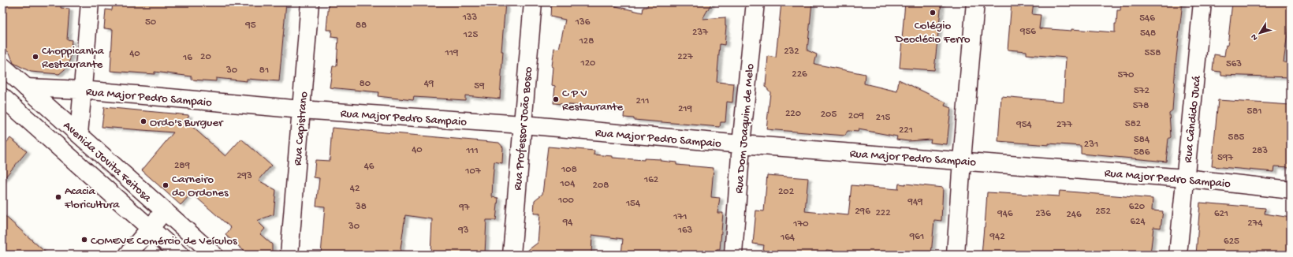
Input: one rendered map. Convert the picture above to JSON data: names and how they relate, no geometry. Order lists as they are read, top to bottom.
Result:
{
  "streets": {
    "street": [
      "Rua Major Pedro Sampaio",
      "Rua Cândido Jucá",
      "Rua Capistrano",
      "Rua Professor João Bosco",
      "Rua Dom Joaquim de Melo",
      "Avenida Jovita Feitosa"
    ]
  },
  "crossings": [
    ["Rua Major Pedro Sampaio", "Rua Cândido Jucá"],
    ["Rua Major Pedro Sampaio", "Rua Capistrano"],
    ["Rua Major Pedro Sampaio", "Rua Professor João Bosco"],
    ["Rua Major Pedro Sampaio", "Rua Dom Joaquim de Melo"],
    ["Rua Major Pedro Sampaio", "Avenida Jovita Feitosa"]
  ],
  "places": [
    "Colégio Deoclécio Ferro",
    "Choppicanha Restaurante",
    "C P V Restaurante",
    "Ordo's Burguer",
    "Carneiro do Ordones",
    "Acacia Floricultura",
    "COMEVE Comércio de Veículos"
  ],
  "house_numbers": [
    "133",
    "546",
    "50",
    "136",
    "95",
    "88",
    "956",
    "237",
    "548",
    "125",
    "128",
    "232",
    "119",
    "558",
    "40",
    "20",
    "227",
    "16",
    "120",
    "563",
    "30",
    "81",
    "226",
    "570",
    "80",
    "49",
    "59",
    "572",
    "211",
    "578",
    "219",
    "581",
    "220",
    "205",
    "209",
    "215",
    "582",
    "954",
    "277",
    "221",
    "585",
    "584",
    "231",
    "40",
    "111",
    "283",
    "586",
    "597",
    "289",
    "46",
    "108",
    "107",
    "293",
    "162",
    "104",
    "208",
    "42",
    "202",
    "100",
    "949",
    "154",
    "38",
    "620",
    "97",
    "296",
    "252",
    "222",
    "946",
    "236",
    "621",
    "246",
    "171",
    "624",
    "94",
    "274",
    "170",
    "30",
    "93",
    "163",
    "961",
    "942",
    "164",
    "625"
  ],
  "north": "bottom left"
}
